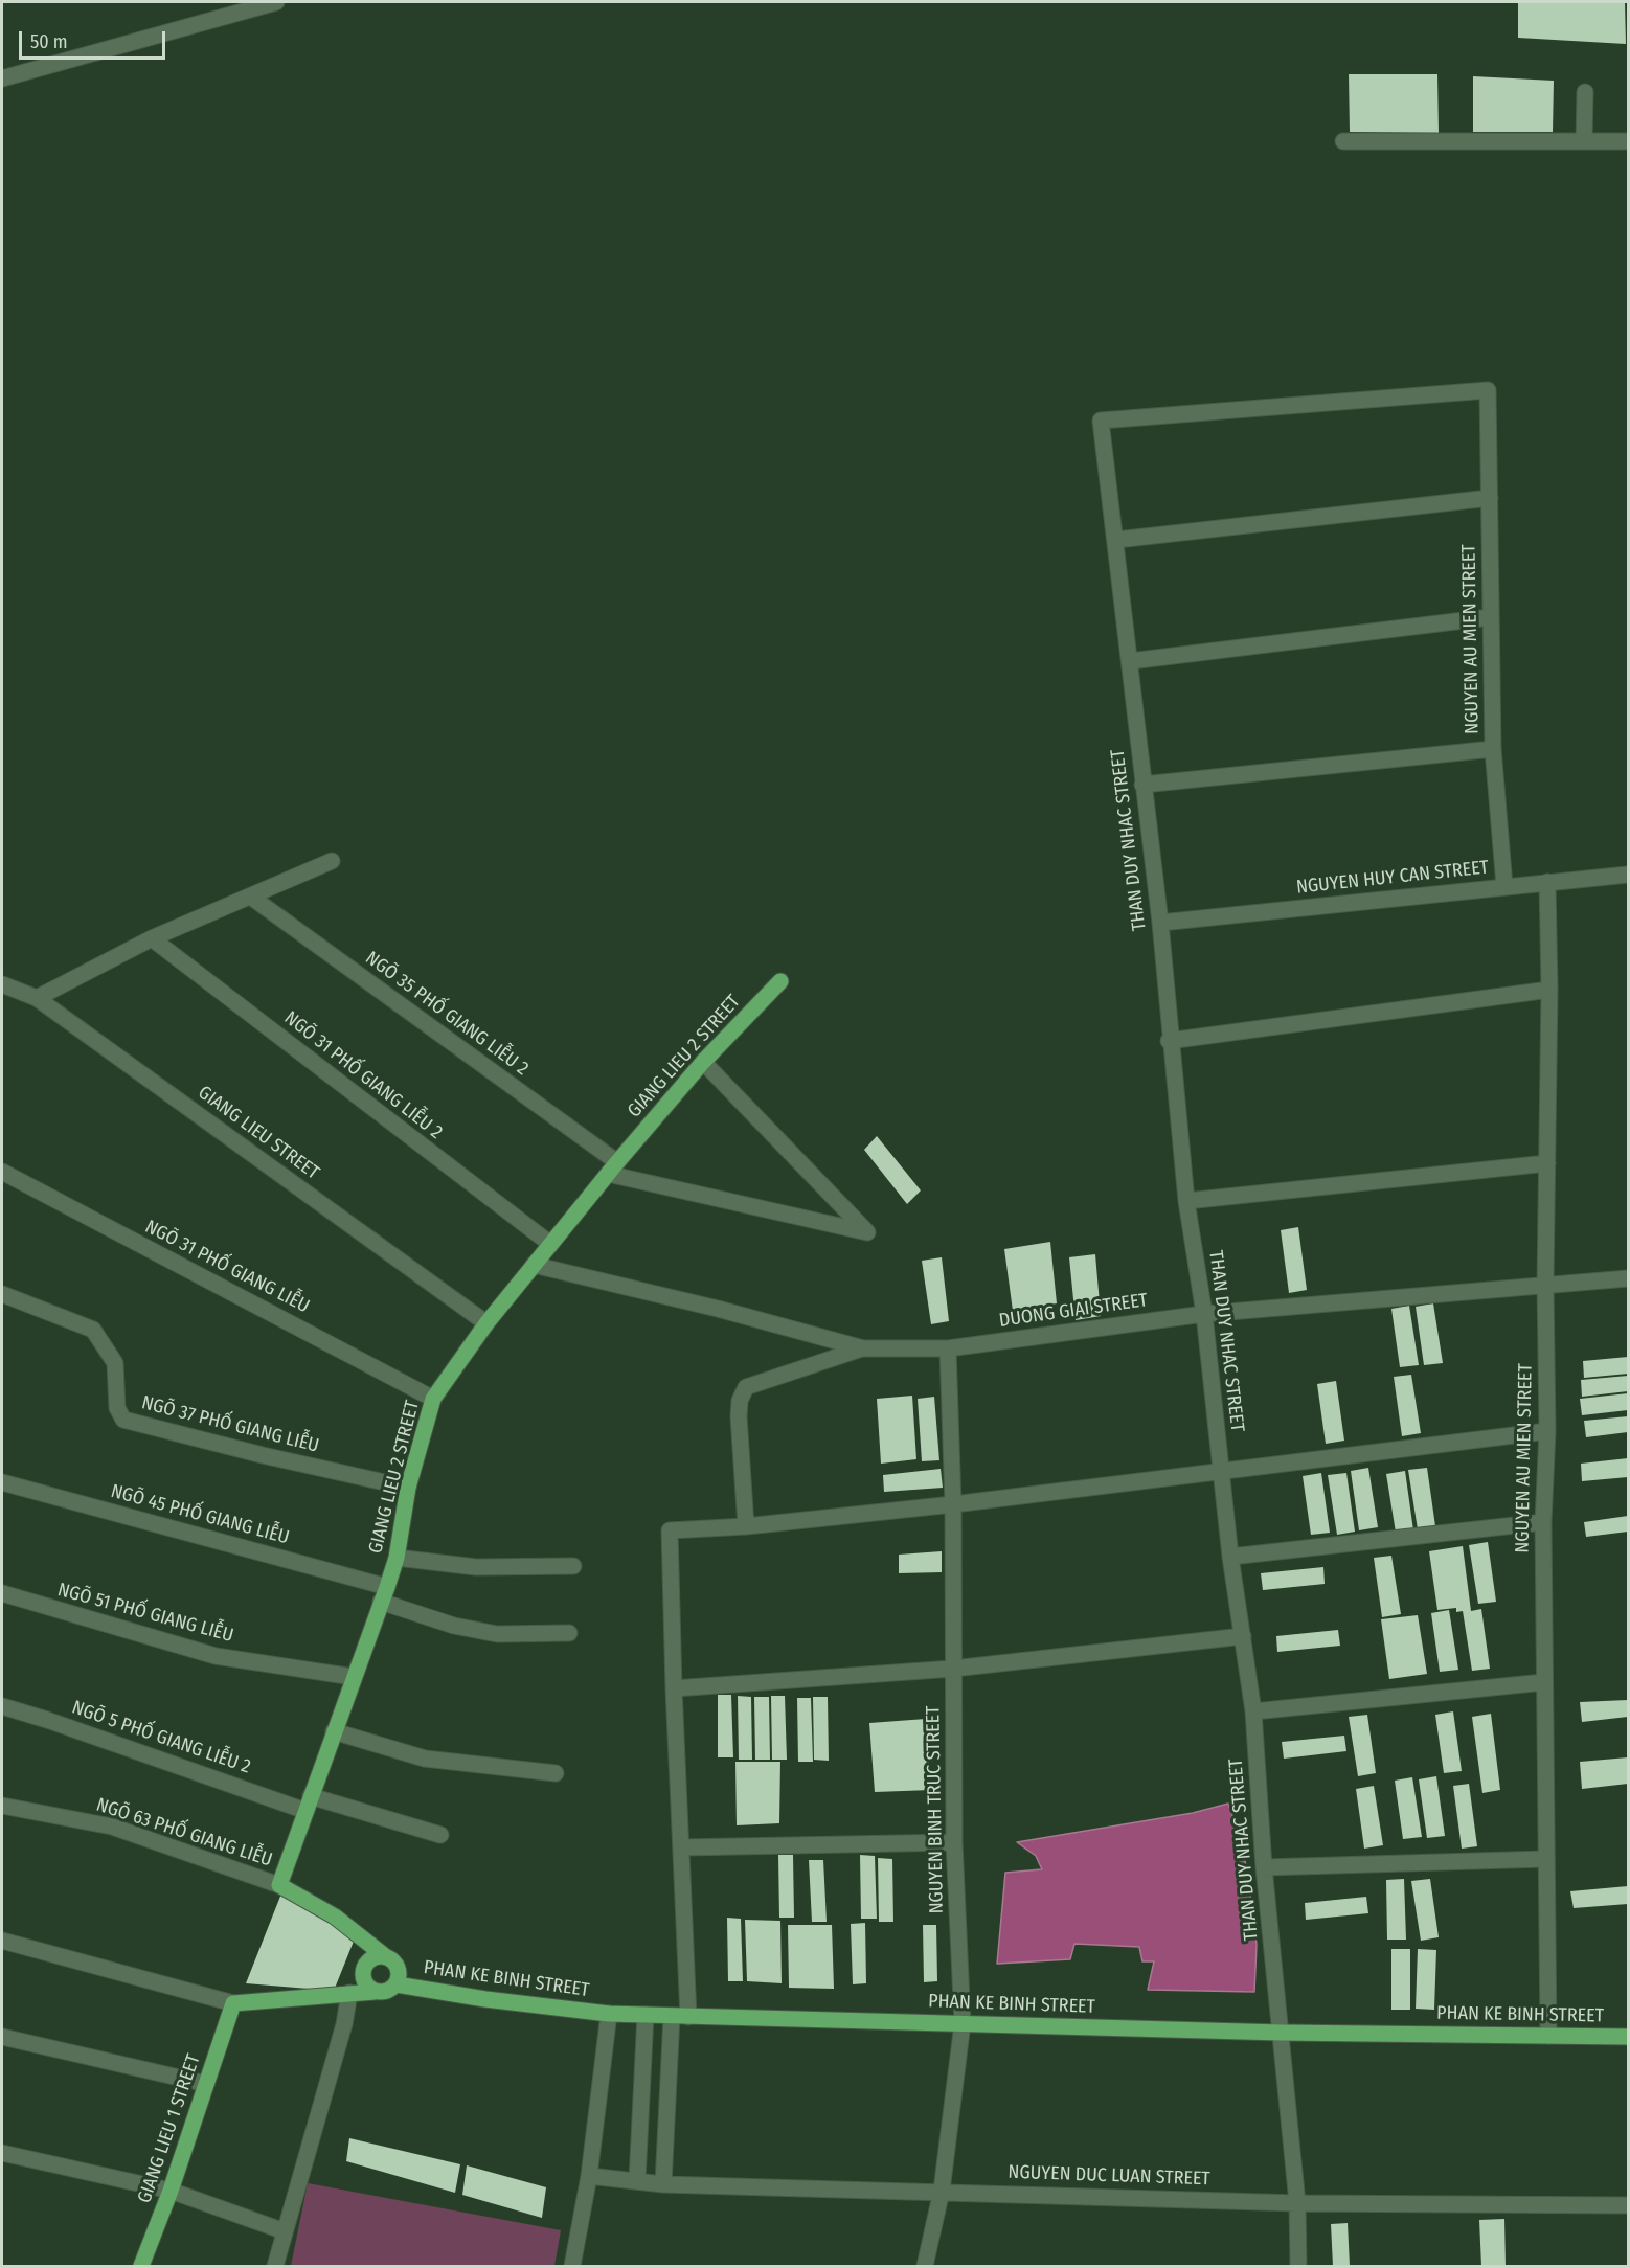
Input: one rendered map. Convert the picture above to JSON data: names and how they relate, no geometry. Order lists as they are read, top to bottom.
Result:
{
  "streets": {
    "main road": ["GIANG LIEU 2 STREET", "PHAN KE BINH STREET", "GIANG LIEU 1 STREET"],
    "street": [
      "NGUYEN AU MIEN STREET",
      "THAN DUY NHAC STREET",
      "NGUYEN HUY CAN STREET",
      "NGÕ 35 PHỐ GIANG LIỄU 2",
      "NGÕ 31 PHỐ GIANG LIỄU 2",
      "GIANG LIEU STREET",
      "NGÕ 31 PHỐ GIANG LIỄU",
      "DUONG GIAI STREET",
      "NGÕ 37 PHỐ GIANG LIỄU",
      "NGÕ 45 PHỐ GIANG LIỄU",
      "NGÕ 51 PHỐ GIANG LIỄU",
      "NGÕ 5 PHỐ GIANG LIỄU 2",
      "NGUYEN BINH TRUC STREET",
      "NGÕ 63 PHỐ GIANG LIỄU",
      "NGUYEN DUC LUAN STREET"
    ]
  },
  "crossings": [
    ["NGUYEN AU MIEN STREET", "THAN DUY NHAC STREET"],
    ["NGUYEN AU MIEN STREET", "NGUYEN HUY CAN STREET"],
    ["NGUYEN AU MIEN STREET", "DUONG GIAI STREET"],
    ["NGUYEN AU MIEN STREET", "PHAN KE BINH STREET"],
    ["THAN DUY NHAC STREET", "NGUYEN HUY CAN STREET"],
    ["THAN DUY NHAC STREET", "DUONG GIAI STREET"],
    ["THAN DUY NHAC STREET", "PHAN KE BINH STREET"],
    ["THAN DUY NHAC STREET", "NGUYEN DUC LUAN STREET"],
    ["NGÕ 35 PHỐ GIANG LIỄU 2", "GIANG LIEU 2 STREET"],
    ["GIANG LIEU 2 STREET", "NGÕ 31 PHỐ GIANG LIỄU 2"],
    ["GIANG LIEU 2 STREET", "GIANG LIEU STREET"],
    ["GIANG LIEU 2 STREET", "NGÕ 31 PHỐ GIANG LIỄU"],
    ["GIANG LIEU 2 STREET", "DUONG GIAI STREET"],
    ["GIANG LIEU 2 STREET", "NGÕ 37 PHỐ GIANG LIỄU"],
    ["GIANG LIEU 2 STREET", "NGÕ 45 PHỐ GIANG LIỄU"],
    ["GIANG LIEU 2 STREET", "NGÕ 51 PHỐ GIANG LIỄU"],
    ["GIANG LIEU 2 STREET", "NGÕ 5 PHỐ GIANG LIỄU 2"],
    ["GIANG LIEU 2 STREET", "NGÕ 63 PHỐ GIANG LIỄU"],
    ["DUONG GIAI STREET", "NGUYEN BINH TRUC STREET"],
    ["NGUYEN BINH TRUC STREET", "PHAN KE BINH STREET"],
    ["NGUYEN BINH TRUC STREET", "NGUYEN DUC LUAN STREET"]
  ],
  "scale_bar": "50 m"
}
